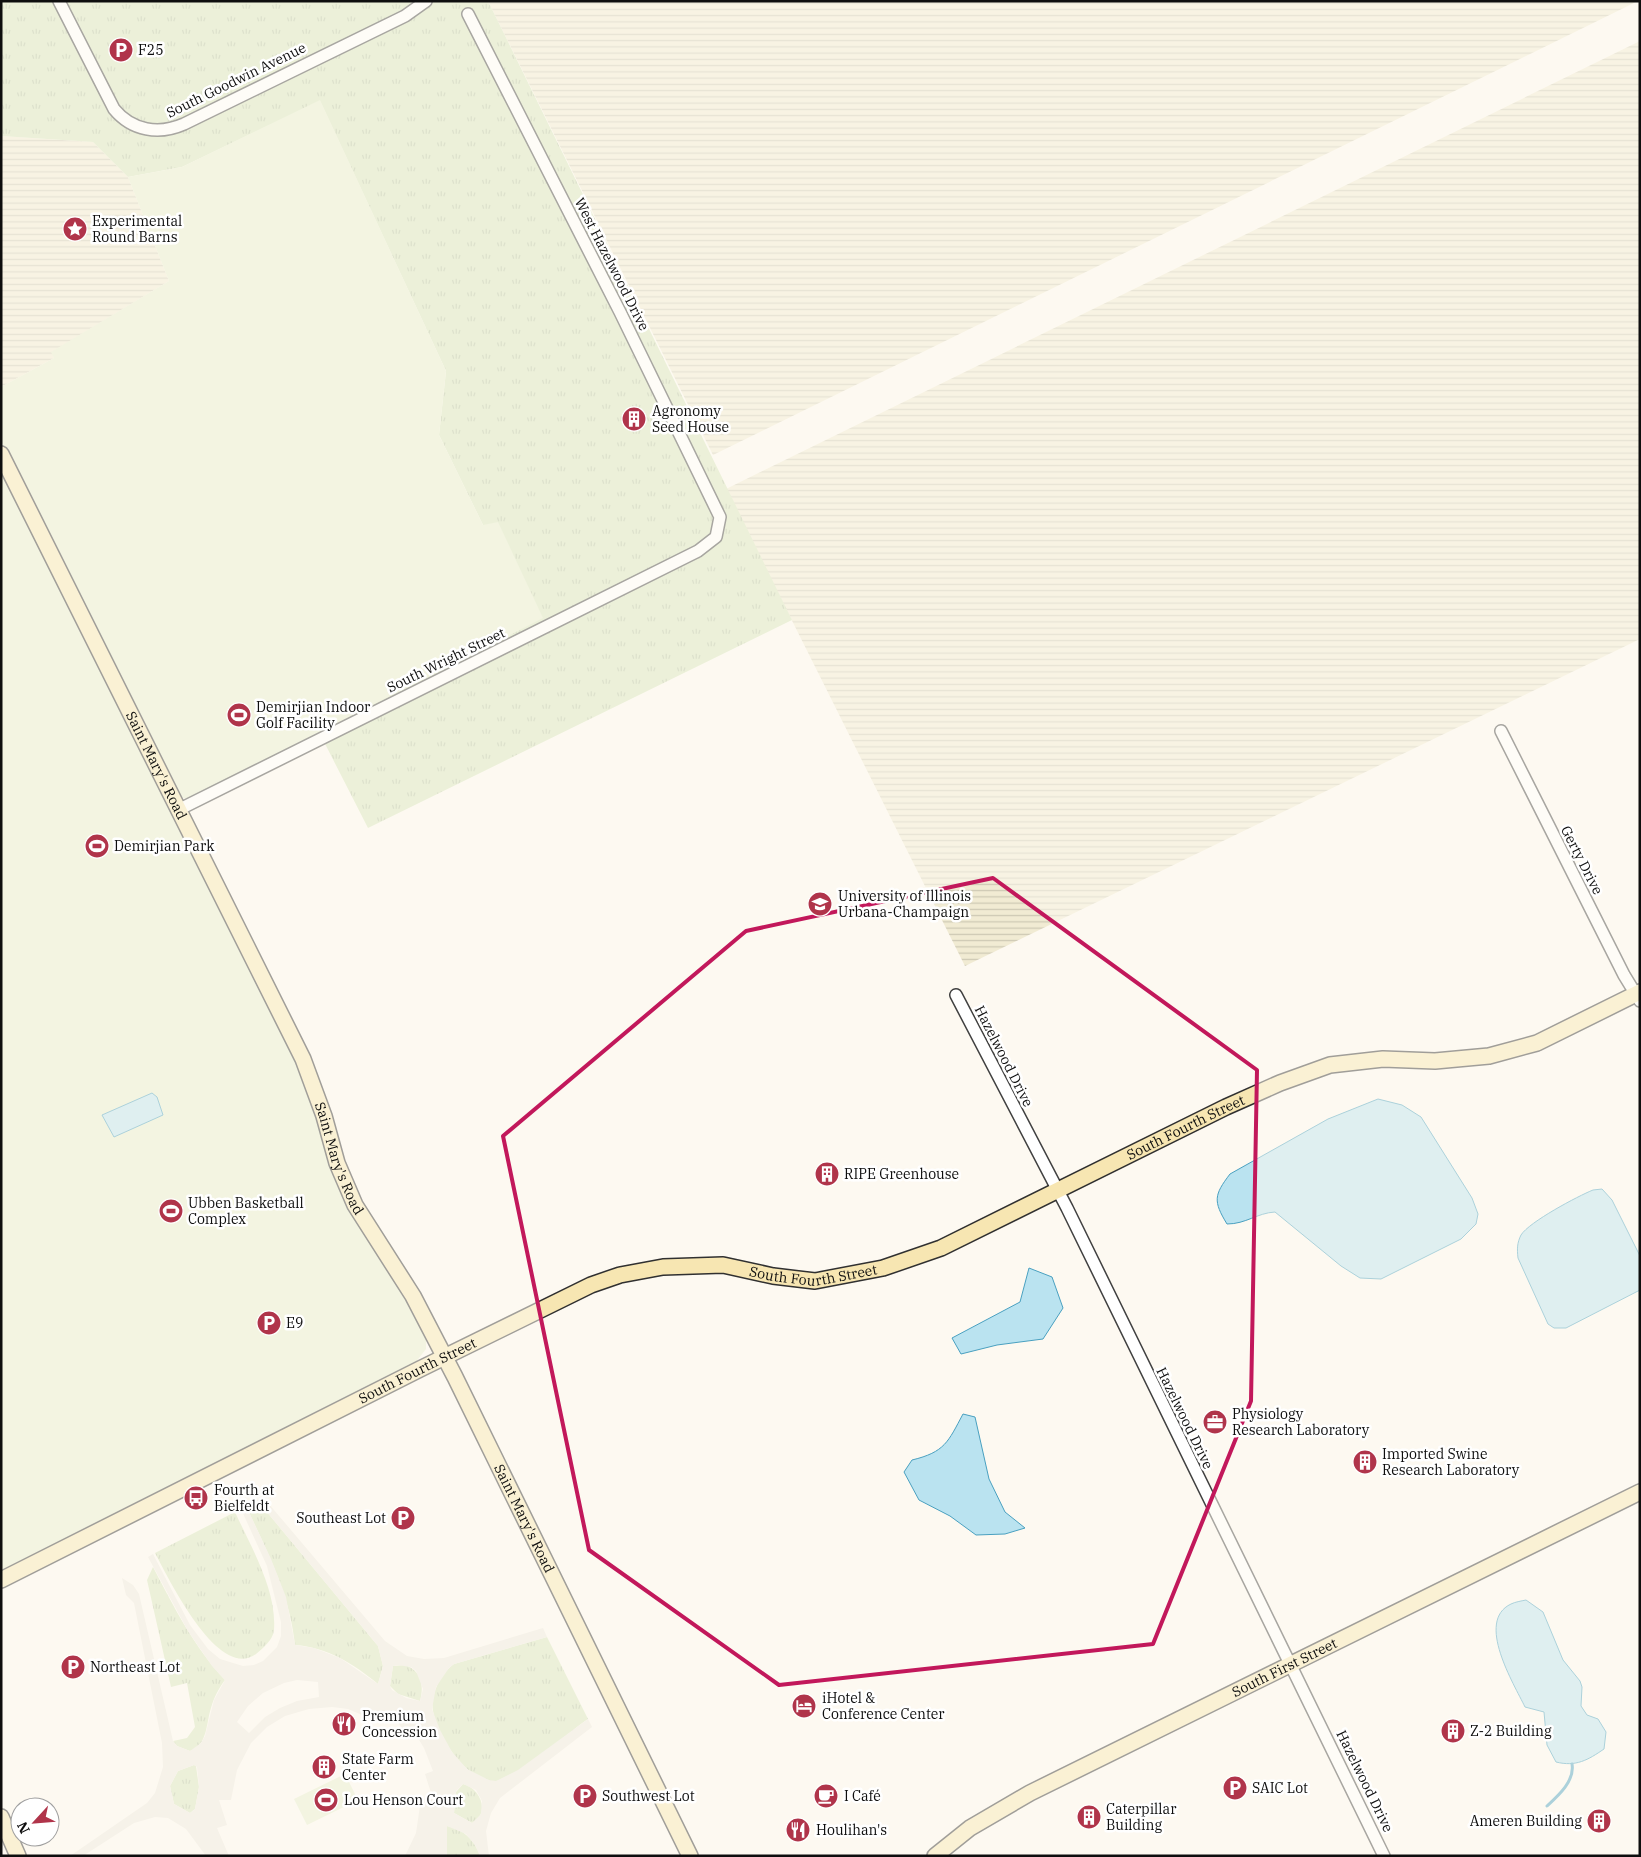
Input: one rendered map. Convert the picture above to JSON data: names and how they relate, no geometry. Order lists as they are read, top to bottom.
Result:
{
  "streets": {
    "street": [
      "South Goodwin Avenue",
      "West Hazelwood Drive",
      "South Wright Street",
      "Saint Mary's Road",
      "Gerty Drive",
      "Hazelwood Drive",
      "South Fourth Street",
      "South First Street"
    ]
  },
  "crossings": [
    ["West Hazelwood Drive", "South Wright Street"],
    ["South Wright Street", "Saint Mary's Road"],
    ["Saint Mary's Road", "South Fourth Street"],
    ["Gerty Drive", "South Fourth Street"],
    ["Hazelwood Drive", "South Fourth Street"],
    ["Hazelwood Drive", "South First Street"]
  ],
  "places": {
    "parking": [
      "F25",
      "E9",
      "Southeast Lot",
      "Northeast Lot",
      "SAIC Lot",
      "Southwest Lot"
    ],
    "place": ["Experimental Round Barns"],
    "building": [
      "Agronomy Seed House",
      "RIPE Greenhouse",
      "Imported Swine Research Laboratory",
      "Z-2 Building",
      "State Farm Center",
      "Caterpillar Building",
      "Ameren Building"
    ],
    "sports": [
      "Demirjian Indoor Golf Facility",
      "Demirjian Park",
      "Ubben Basketball Complex",
      "Lou Henson Court"
    ],
    "school or university": ["University of Illinois Urbana-Champaign"],
    "office": ["Physiology Research Laboratory"],
    "bus stop": ["Fourth at Bielfeldt"],
    "hotel": ["iHotel & Conference Center"],
    "restaurant": ["Premium Concession", "Houlihan's"],
    "cafe": ["I Café"]
  },
  "north": "bottom left"
}
